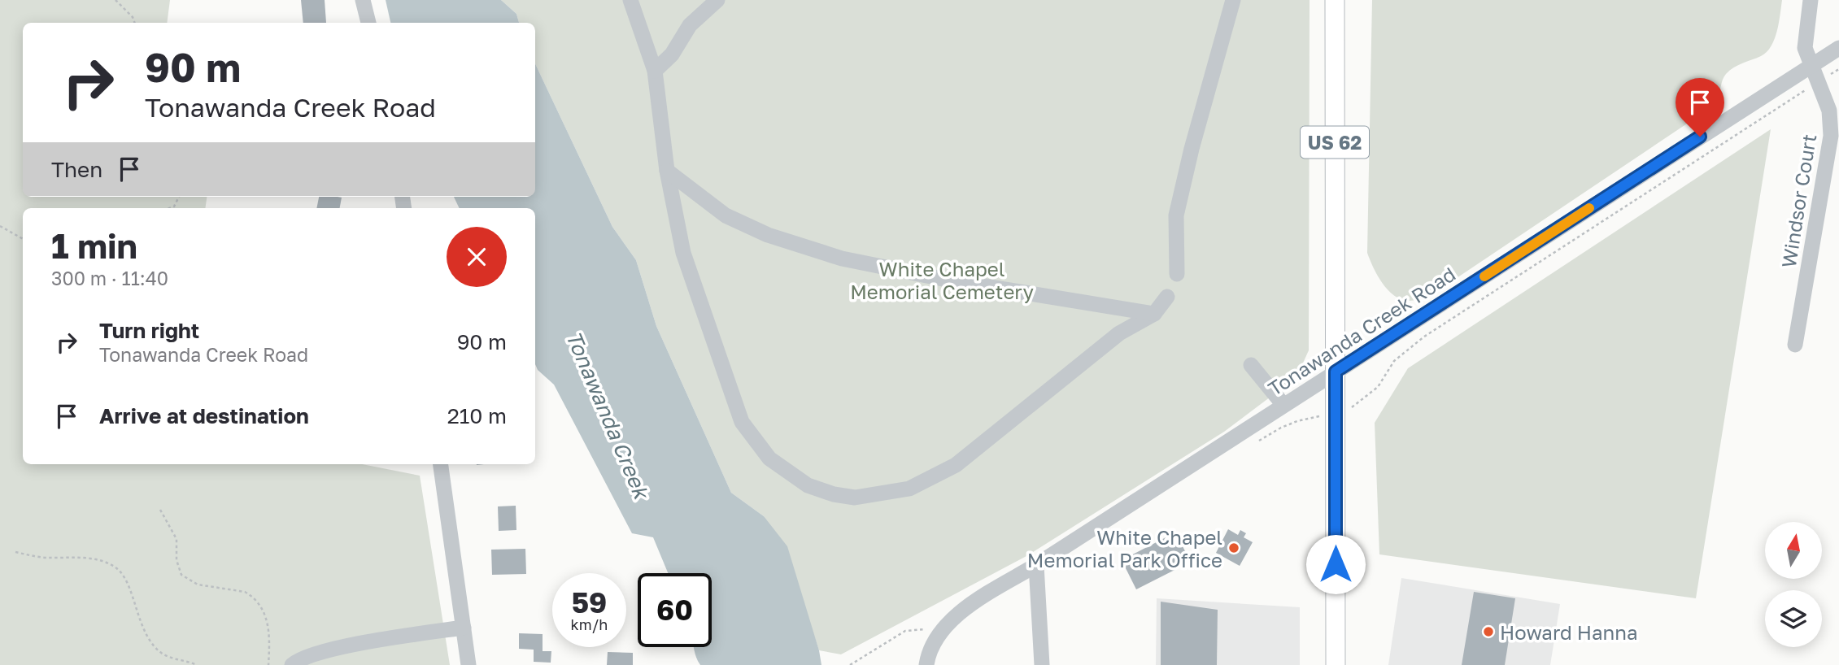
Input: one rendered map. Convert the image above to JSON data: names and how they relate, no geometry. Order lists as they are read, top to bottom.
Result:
{
  "streets": {
    "main road": ["US 62"],
    "street": ["Windsor Court", "Tonawanda Creek Road"]
  },
  "crossings": [
    ["US 62", "Tonawanda Creek Road"],
    ["Windsor Court", "Tonawanda Creek Road"]
  ],
  "water": ["Tonawanda Creek"],
  "parks": ["White Chapel Memorial Cemetery"],
  "places": ["White Chapel Memorial Park Office", "Howard Hanna"],
  "north": "top",
  "page": {
    "turn": ["90 m", "Tonawanda Creek Road"],
    "then": "Then",
    "heading": ["1 min", "300 m · 11:40"],
    "list": [
      {
        "name": "Turn right",
        "note": "Tonawanda Creek Road",
        "value": "90 m"
      },
      {
        "name": "Arrive at destination",
        "value": "210 m"
      }
    ],
    "speed": "59 km/h",
    "limit": "60"
  }
}
